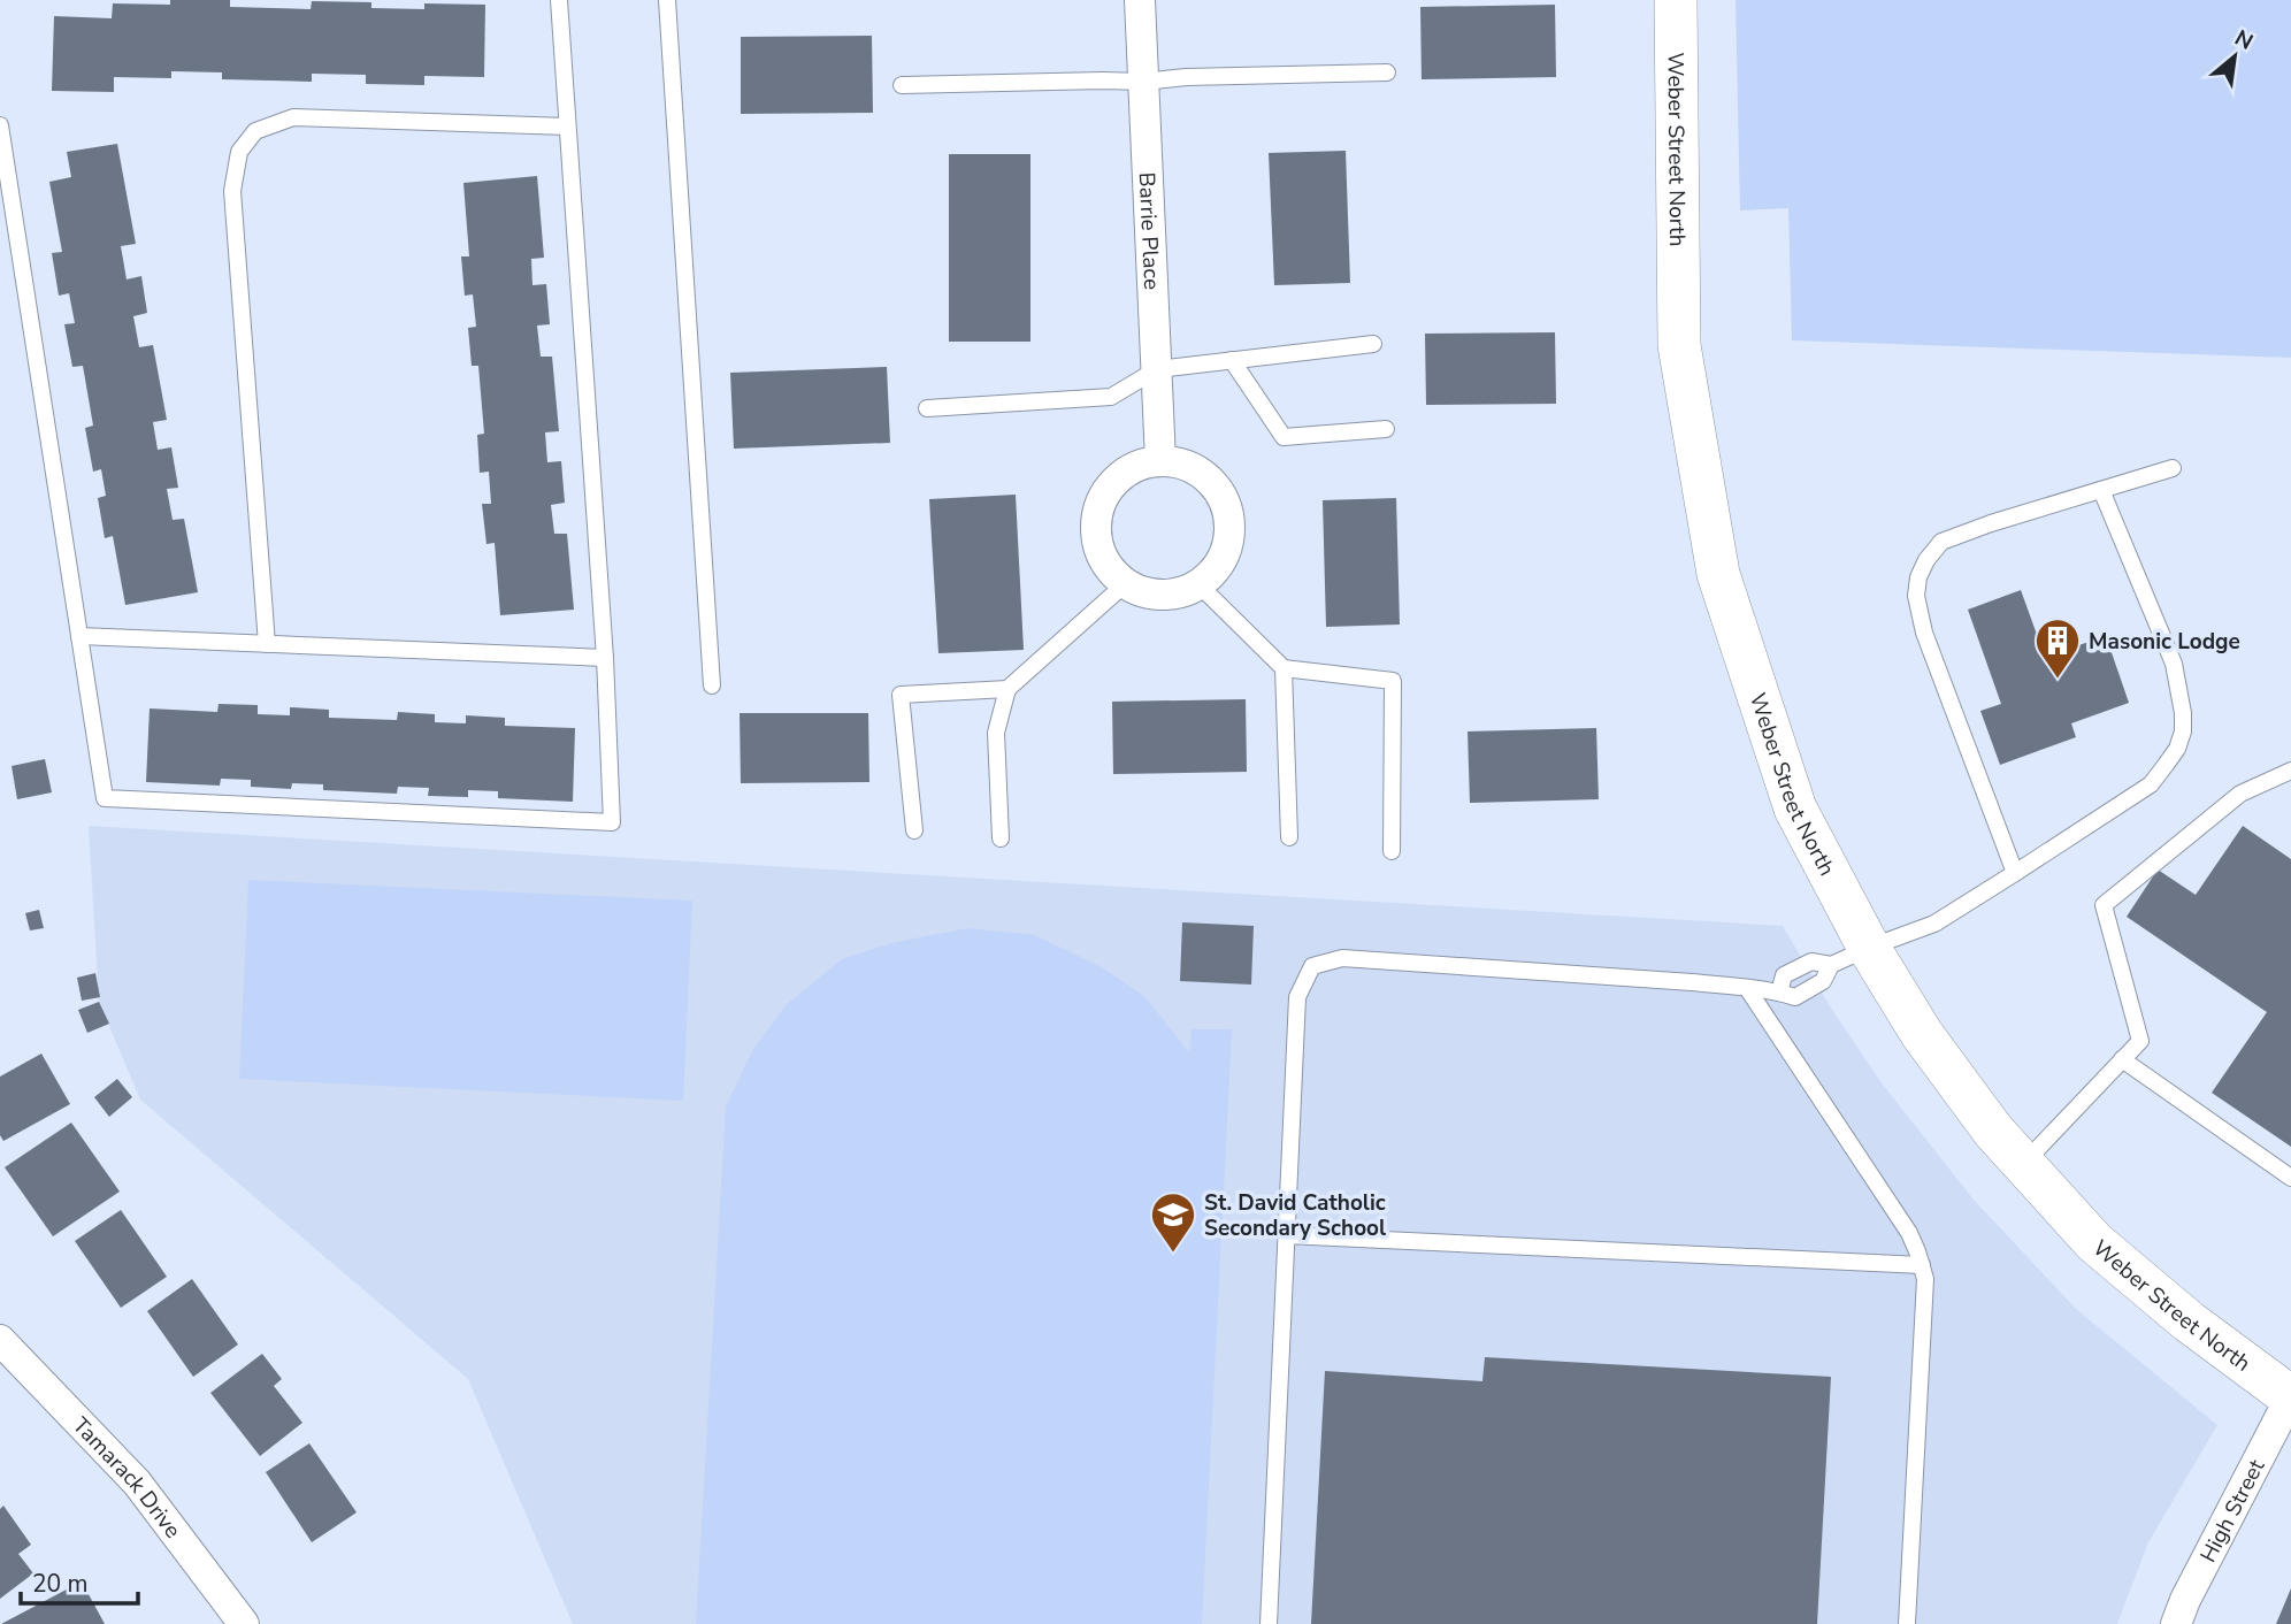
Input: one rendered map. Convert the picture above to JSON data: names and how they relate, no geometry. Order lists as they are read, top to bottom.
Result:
{
  "streets": {
    "main road": ["Weber Street North"],
    "street": ["Barrie Place", "Tamarack Drive", "High Street"]
  },
  "crossings": [
    ["Weber Street North", "High Street"]
  ],
  "places": {
    "building": ["Masonic Lodge"],
    "school or university": ["St. David Catholic Secondary School"]
  },
  "scale_bar": "20 m",
  "north": "top right"
}
